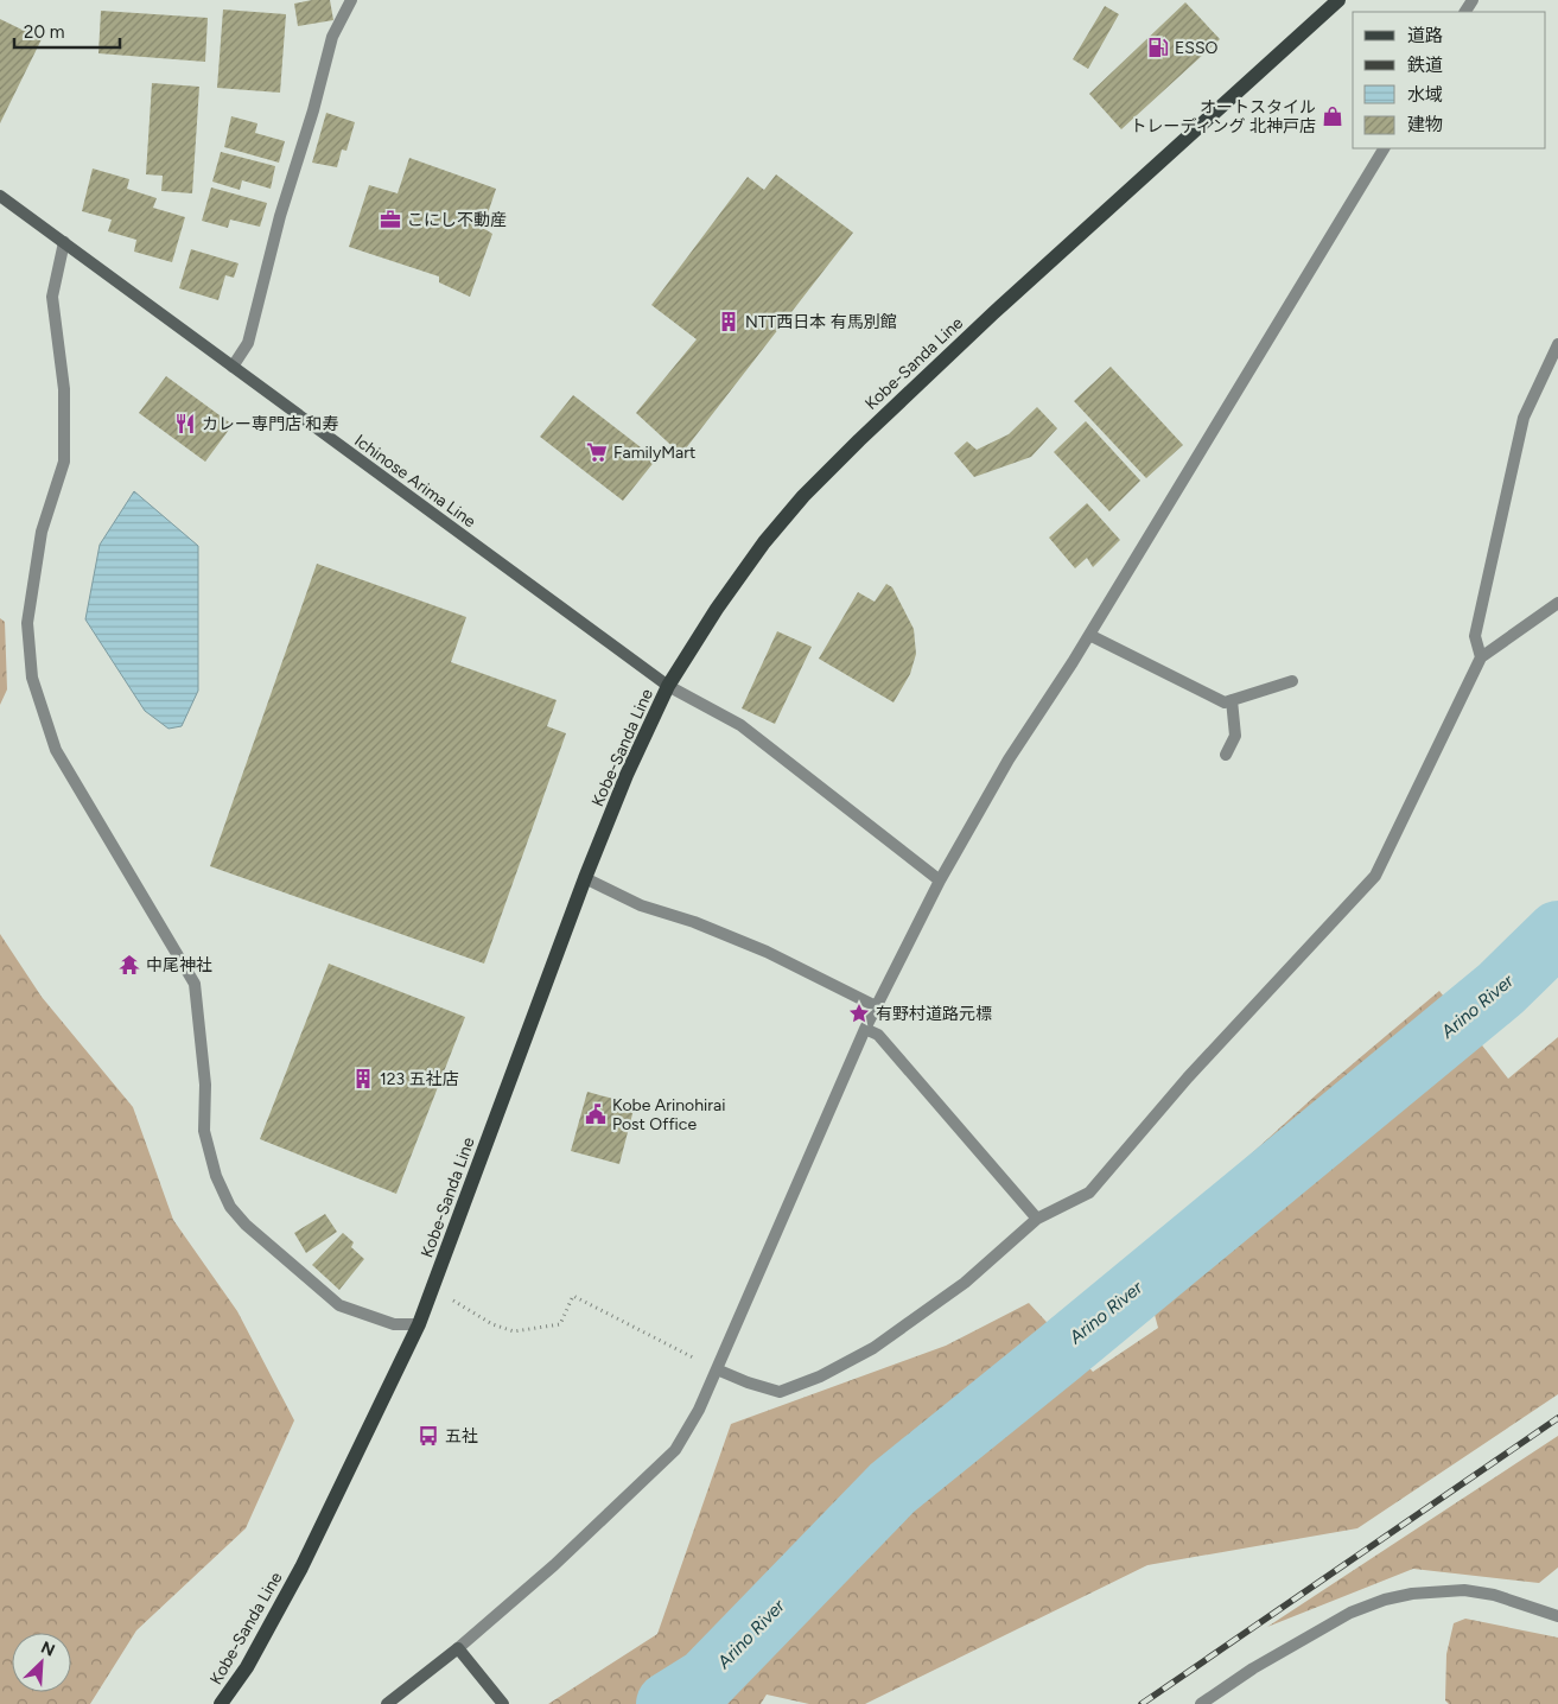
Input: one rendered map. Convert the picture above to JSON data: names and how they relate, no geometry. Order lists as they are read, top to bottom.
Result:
{
  "streets": {
    "main road": ["Kobe-Sanda Line", "Ichinose Arima Line"]
  },
  "crossings": [
    ["Kobe-Sanda Line", "Ichinose Arima Line"]
  ],
  "water": ["Arino River"],
  "places": {
    "fuel station": ["ESSO"],
    "shop": ["オートスタイル トレーディング 北神戸店"],
    "office": ["こにし不動産"],
    "building": ["NTT西日本 有馬別館", "123 五社店"],
    "restaurant": ["カレー専門店 和寿"],
    "supermarket": ["FamilyMart"],
    "temple": ["中尾神社"],
    "place": ["有野村道路元標"],
    "public building": ["Kobe Arinohirai Post Office"],
    "bus stop": ["五社"]
  },
  "legend": [
    "道路",
    "鉄道",
    "水域",
    "建物"
  ],
  "scale_bar": "20 m",
  "north": "top right"
}
